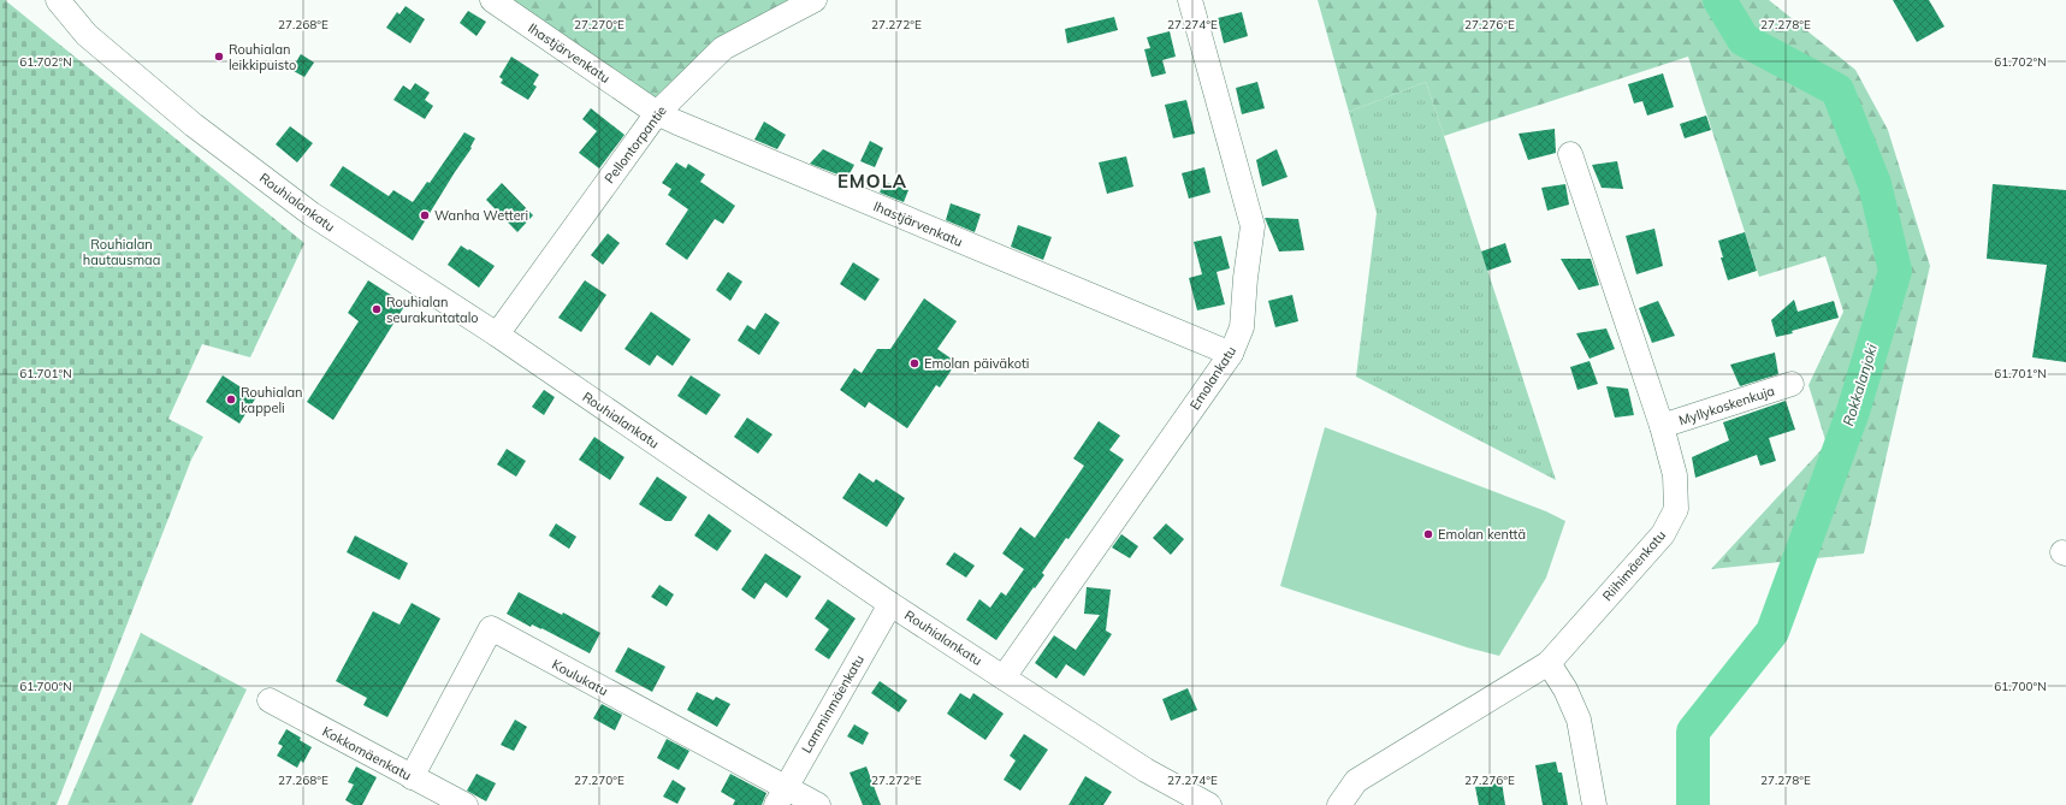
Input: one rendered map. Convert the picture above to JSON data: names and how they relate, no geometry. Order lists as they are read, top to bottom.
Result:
{
  "streets": {
    "street": [
      "Ihastjärvenkatu",
      "Pellontorpantie",
      "Rouhialankatu",
      "Emolankatu",
      "Myllykoskenkuja",
      "Riihimäenkatu",
      "Koulukatu",
      "Lamminmäenkatu",
      "Kokkomäenkatu"
    ]
  },
  "crossings": [
    ["Ihastjärvenkatu", "Pellontorpantie"],
    ["Ihastjärvenkatu", "Emolankatu"],
    ["Pellontorpantie", "Rouhialankatu"],
    ["Rouhialankatu", "Emolankatu"],
    ["Rouhialankatu", "Lamminmäenkatu"],
    ["Myllykoskenkuja", "Riihimäenkatu"],
    ["Koulukatu", "Lamminmäenkatu"],
    ["Koulukatu", "Kokkomäenkatu"]
  ],
  "districts": ["EMOLA"],
  "water": ["Rokkalanjoki"],
  "parks": ["Rouhialan hautausmaa"],
  "places": [
    "Rouhialan leikkipuisto",
    "Wanha Wetteri",
    "Rouhialan seurakuntatalo",
    "Emolan päiväkoti",
    "Rouhialan kappeli",
    "Emolan kenttä"
  ],
  "coordinates": [
    "27.268°E",
    "27.270°E",
    "27.272°E",
    "27.274°E",
    "27.276°E",
    "27.278°E",
    "61.702°N",
    "61.701°N",
    "61.700°N"
  ]
}
